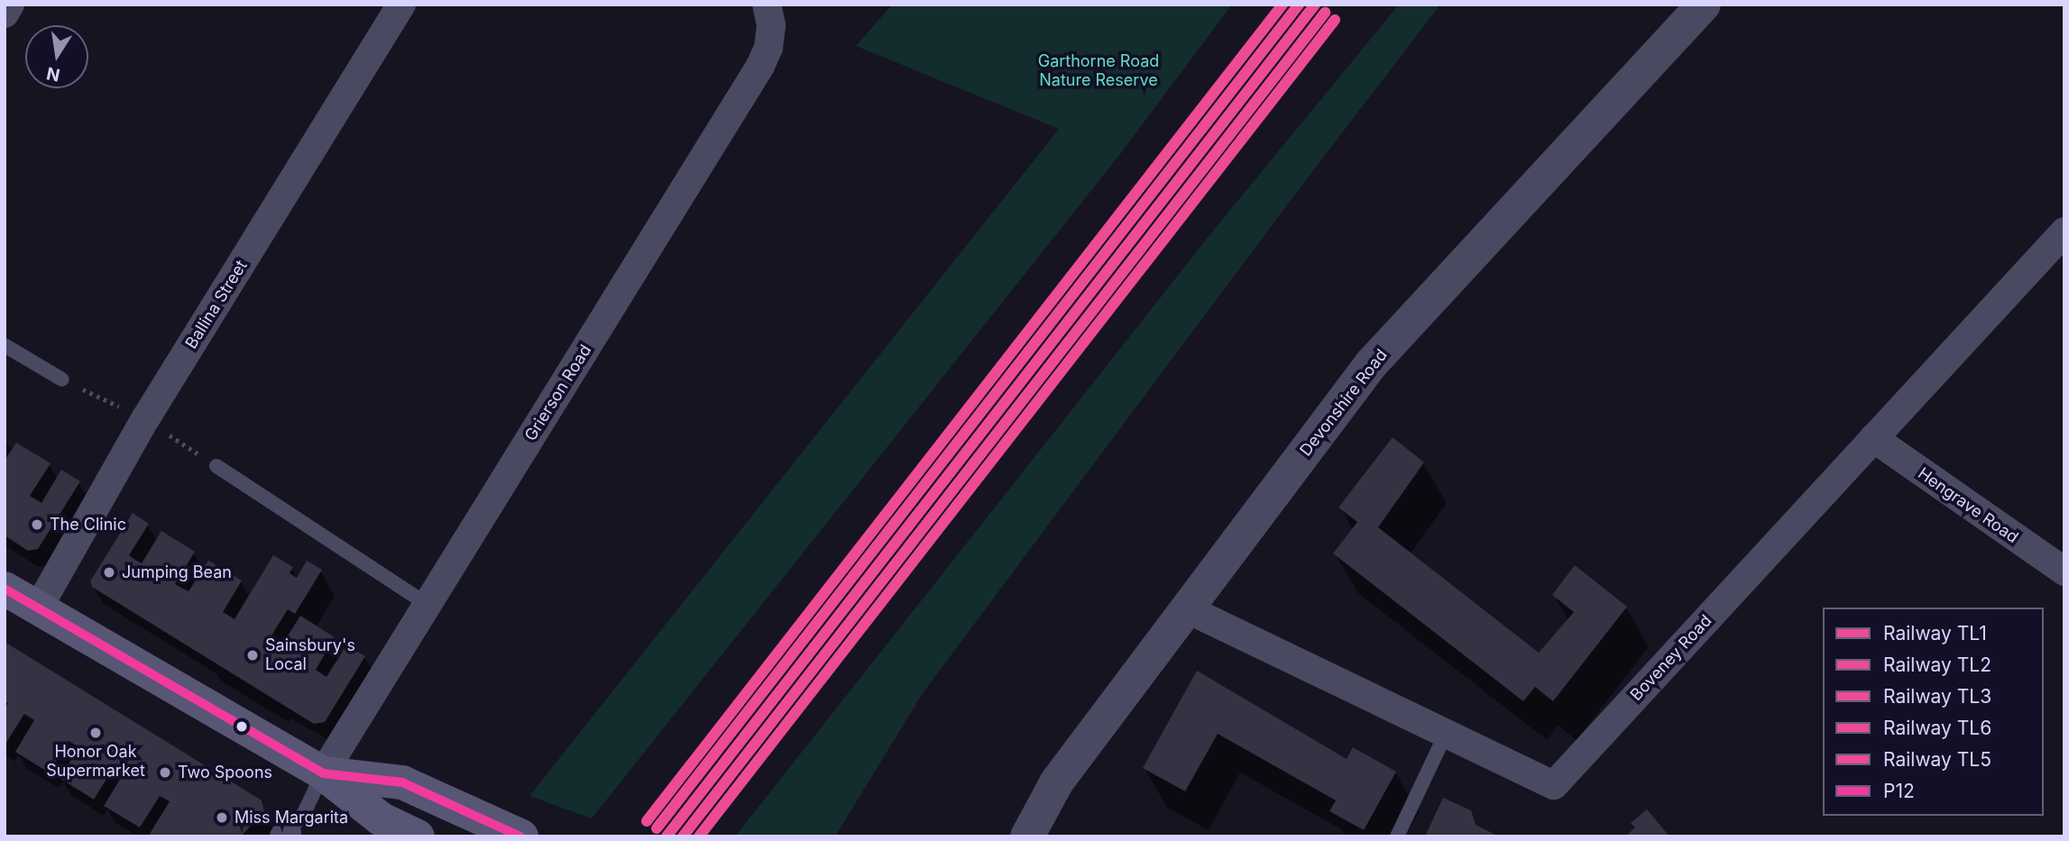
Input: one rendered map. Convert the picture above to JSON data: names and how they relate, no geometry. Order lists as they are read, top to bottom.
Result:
{
  "streets": {
    "street": [
      "Ballina Street",
      "Grierson Road",
      "Devonshire Road",
      "Hengrave Road",
      "Boveney Road"
    ]
  },
  "crossings": [
    ["Devonshire Road", "Boveney Road"],
    ["Hengrave Road", "Boveney Road"]
  ],
  "parks": ["Garthorne Road Nature Reserve"],
  "places": [
    "The Clinic",
    "Jumping Bean",
    "Sainsbury's Local",
    "Honor Oak Supermarket",
    "Two Spoons",
    "Miss Margarita"
  ],
  "lines": [
    "rail line TL1",
    "rail line TL3",
    "rail line TL5",
    "rail line TL2",
    "rail line TL6",
    "transit line P12"
  ],
  "legend": [
    "Railway TL1",
    "Railway TL2",
    "Railway TL3",
    "Railway TL6",
    "Railway TL5",
    "P12"
  ],
  "north": "bottom"
}
